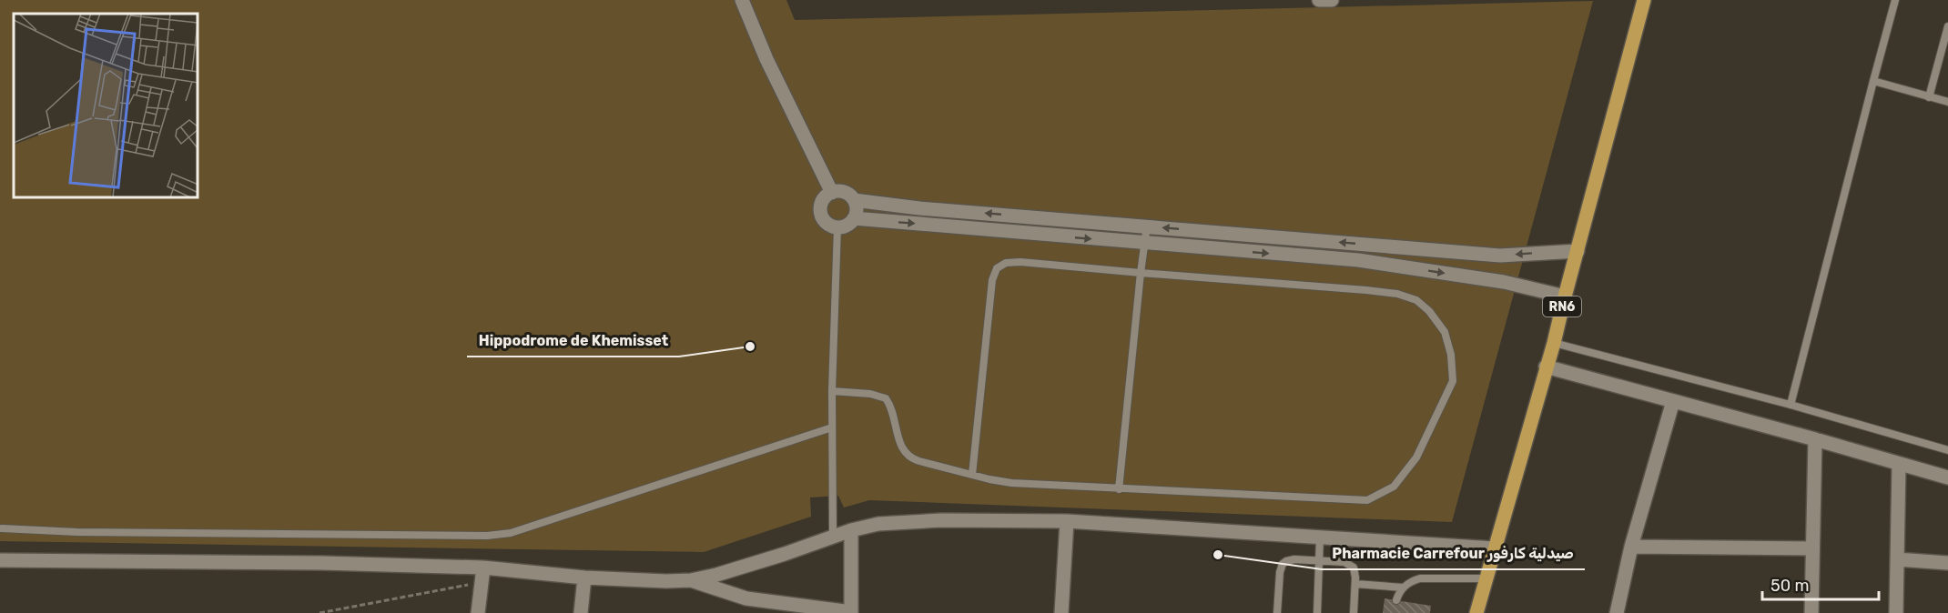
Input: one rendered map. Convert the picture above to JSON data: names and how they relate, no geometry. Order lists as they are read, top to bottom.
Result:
{
  "streets": {
    "main road": ["RN6"]
  },
  "places": ["Hippodrome de Khemisset", "Pharmacie Carrefour صيدلية كارفور"],
  "scale_bar": "50 m"
}
